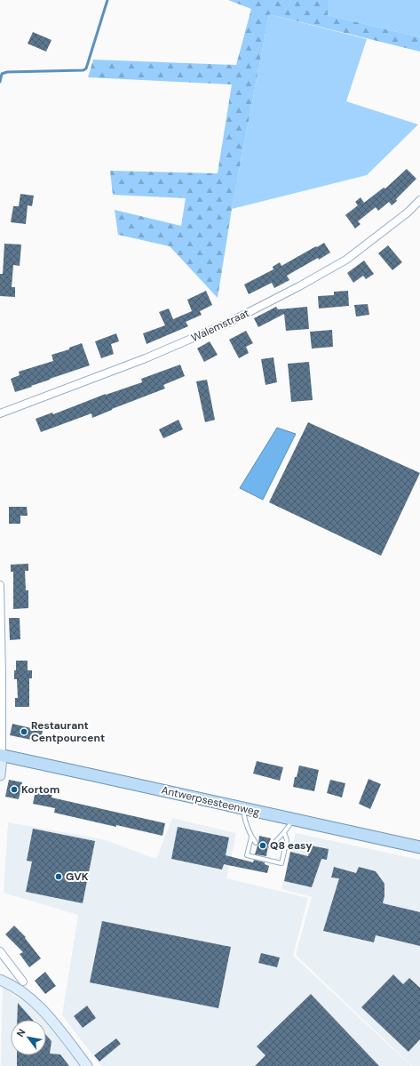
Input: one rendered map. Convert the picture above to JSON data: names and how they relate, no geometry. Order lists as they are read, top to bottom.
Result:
{
  "streets": {
    "main road": ["Antwerpsesteenweg"],
    "street": ["Walemstraat"]
  },
  "places": [
    "Restaurant Centpourcent",
    "Kortom",
    "Q8 easy",
    "GVK"
  ],
  "north": "top left"
}
